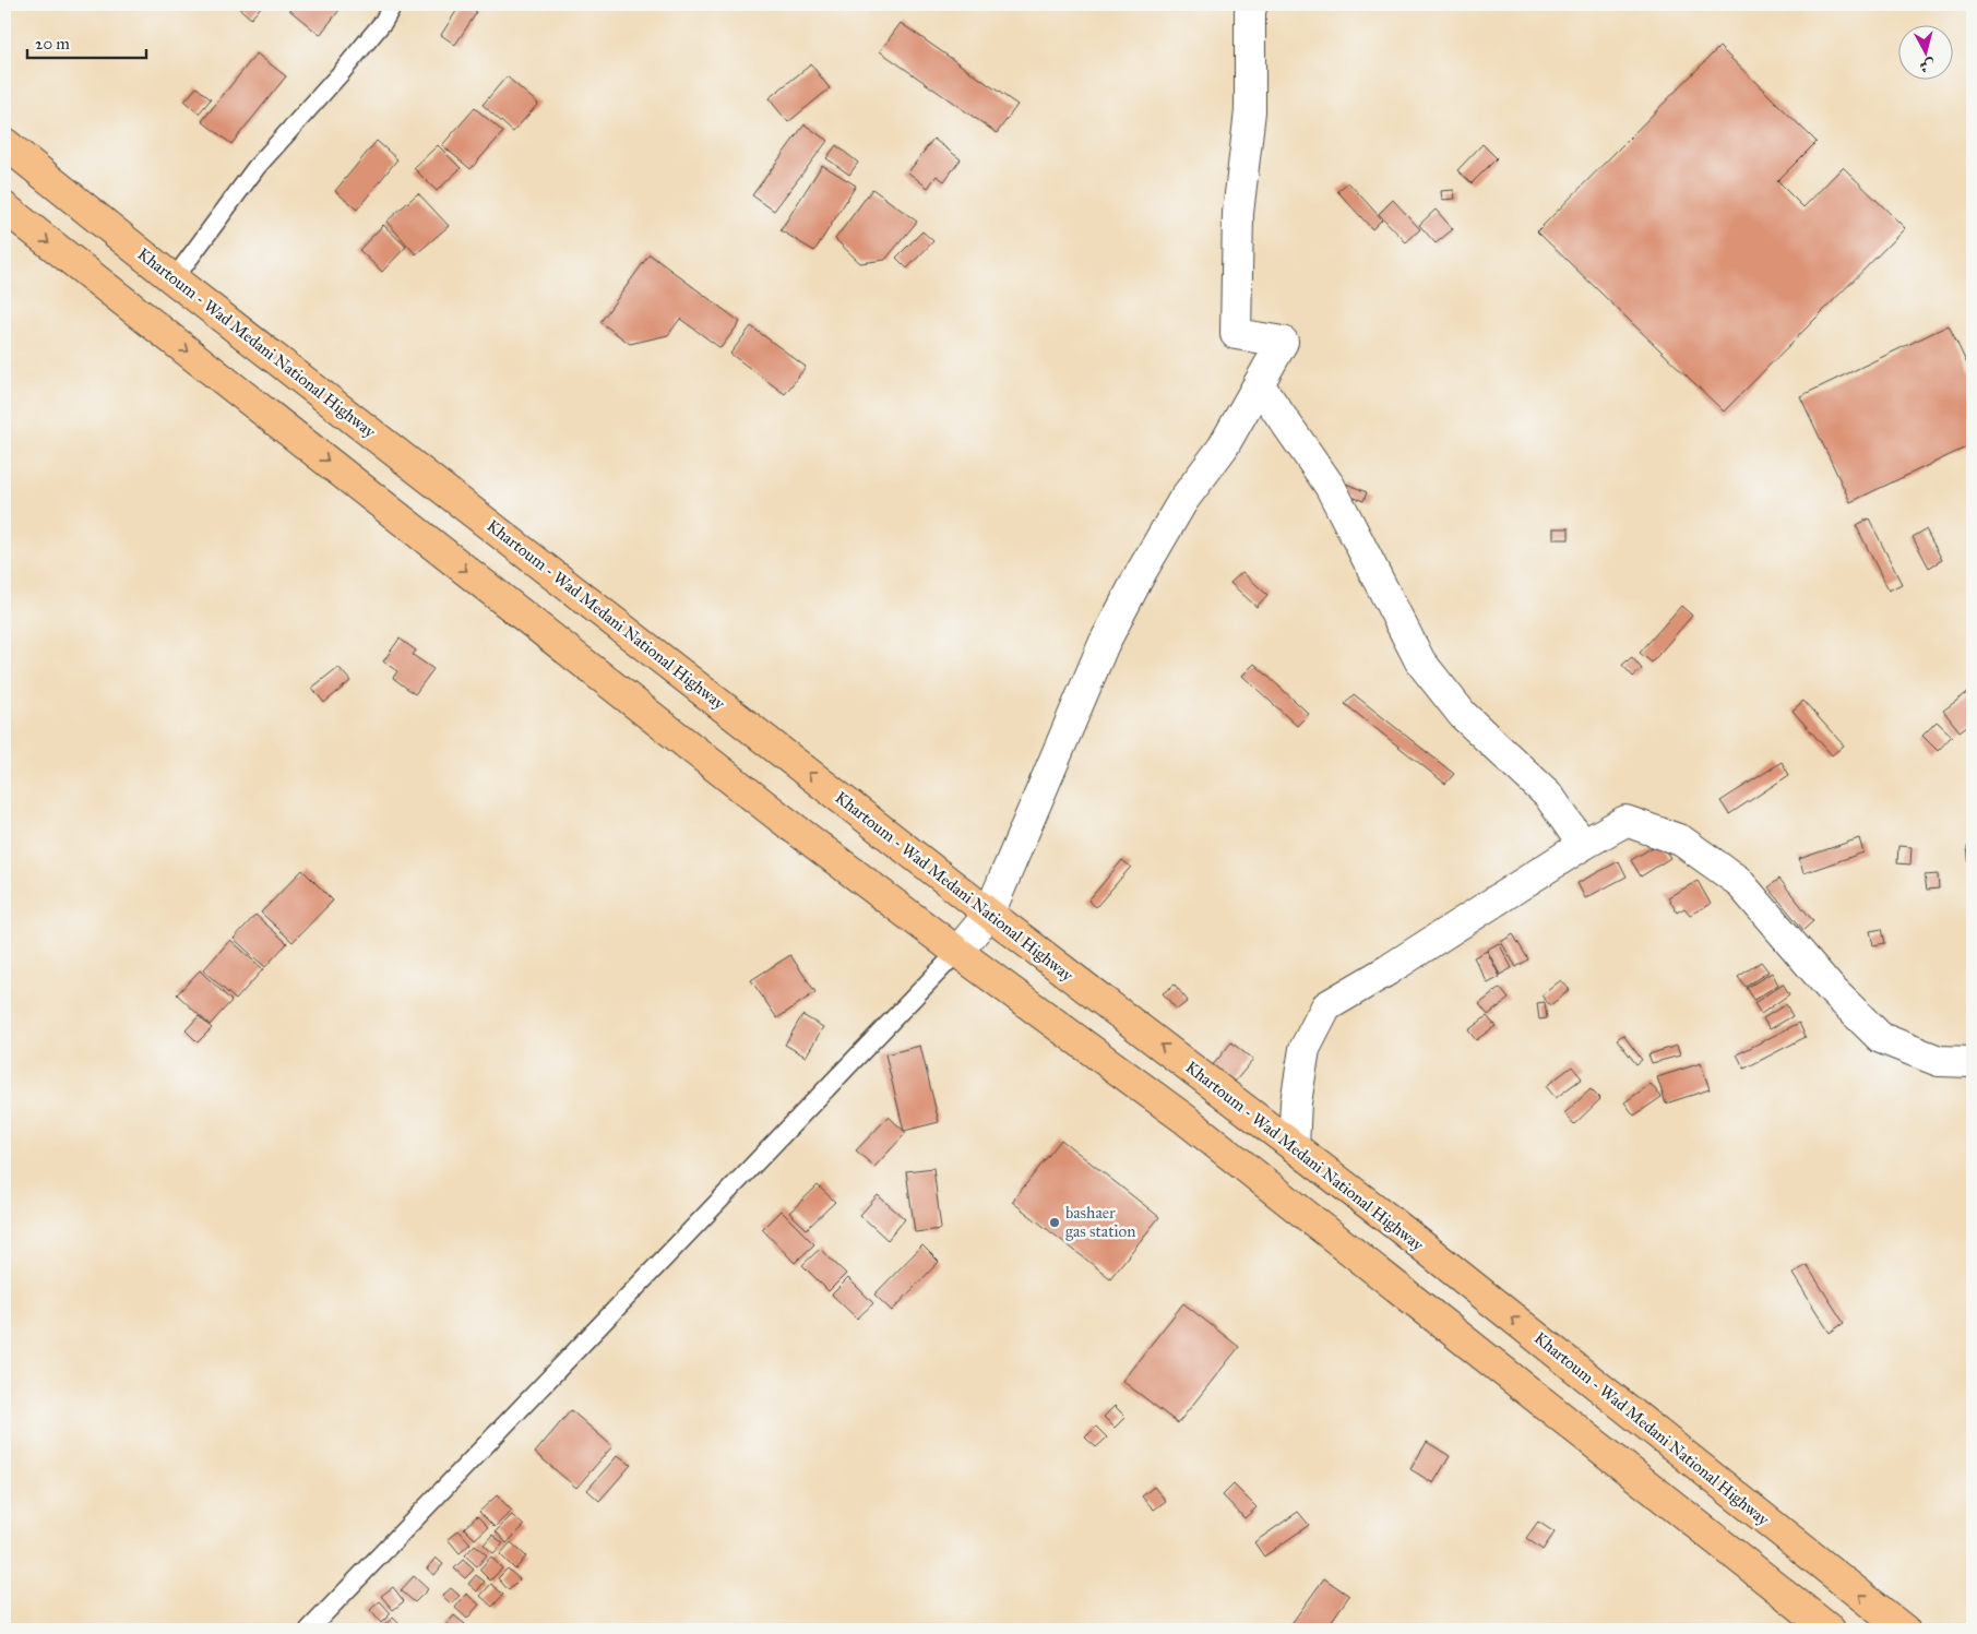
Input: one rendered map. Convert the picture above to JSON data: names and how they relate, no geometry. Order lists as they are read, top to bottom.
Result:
{
  "streets": {
    "highway": ["Khartoum - Wad Medani National Highway"]
  },
  "places": ["bashaer gas station"],
  "scale_bar": "20 m",
  "north": "bottom"
}
